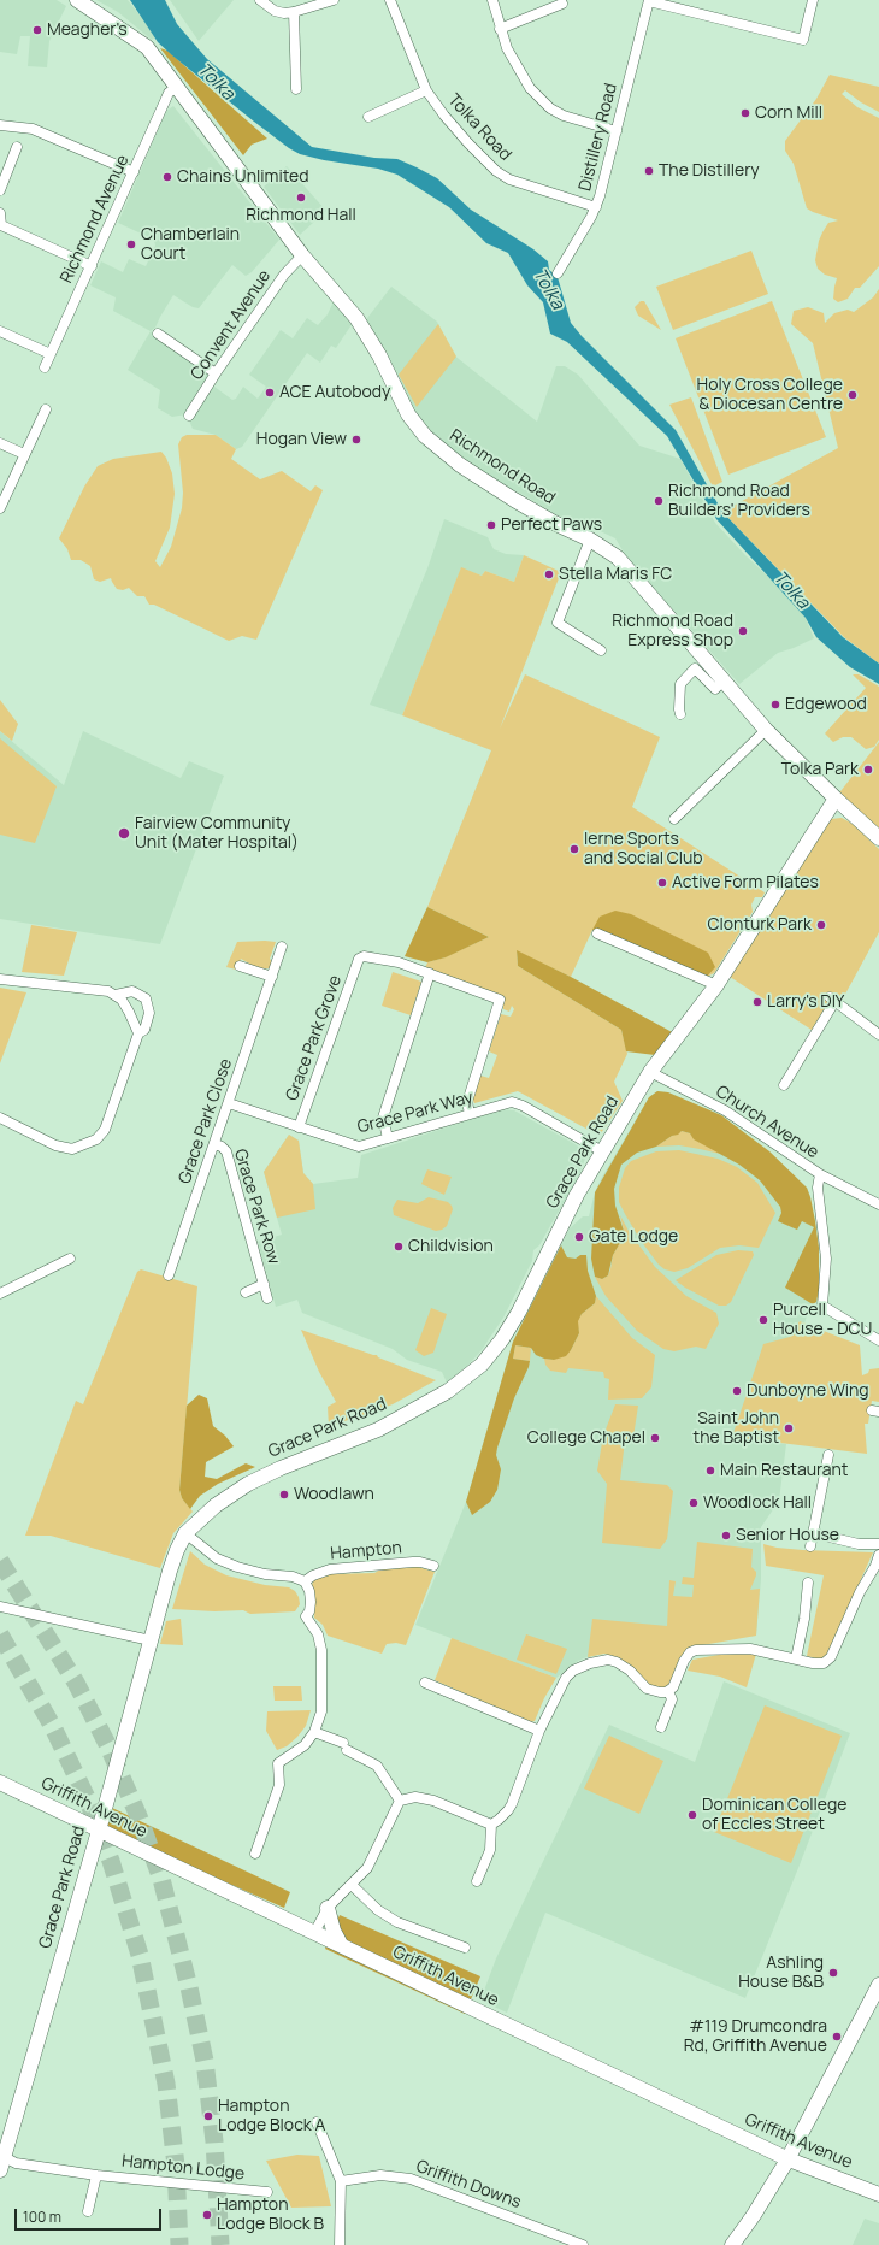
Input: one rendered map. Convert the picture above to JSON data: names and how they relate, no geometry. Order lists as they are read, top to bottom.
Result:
{
  "streets": {
    "street": [
      "Tolka Road",
      "Distillery Road",
      "Richmond Avenue",
      "Convent Avenue",
      "Richmond Road",
      "Grace Park Grove",
      "Grace Park Way",
      "Grace Park Close",
      "Church Avenue",
      "Grace Park Road",
      "Grace Park Row",
      "Hampton",
      "Griffith Avenue",
      "Hampton Lodge",
      "Griffith Downs"
    ]
  },
  "crossings": [
    ["Tolka Road", "Distillery Road"],
    ["Richmond Avenue", "Richmond Road"],
    ["Convent Avenue", "Richmond Road"],
    ["Richmond Road", "Grace Park Road"],
    ["Grace Park Grove", "Grace Park Way"],
    ["Grace Park Way", "Grace Park Close"],
    ["Grace Park Way", "Grace Park Road"],
    ["Grace Park Close", "Grace Park Row"],
    ["Church Avenue", "Grace Park Road"],
    ["Grace Park Road", "Griffith Avenue"],
    ["Grace Park Road", "Hampton Lodge"]
  ],
  "water": ["Tolka"],
  "places": [
    "Meagher's",
    "Corn Mill",
    "The Distillery",
    "Chains Unlimited",
    "Richmond Hall",
    "Chamberlain Court",
    "ACE Autobody",
    "Holy Cross College & Diocesan Centre",
    "Hogan View",
    "Richmond Road Builders' Providers",
    "Perfect Paws",
    "Stella Maris FC",
    "Richmond Road Express Shop",
    "Edgewood",
    "Tolka Park",
    "Fairview Community Unit (Mater Hospital)",
    "Ierne Sports and Social Club",
    "Active Form Pilates",
    "Clonturk Park",
    "Larry's DIY",
    "Gate Lodge",
    "Childvision",
    "Purcell House - DCU",
    "Dunboyne Wing",
    "Saint John the Baptist",
    "College Chapel",
    "Main Restaurant",
    "Woodlawn",
    "Woodlock Hall",
    "Senior House",
    "Dominican College of Eccles Street",
    "Ashling House B&B",
    "#119 Drumcondra Rd, Griffith Avenue",
    "Hampton Lodge Block A",
    "Hampton Lodge Block B"
  ],
  "scale_bar": "100 m"
}
